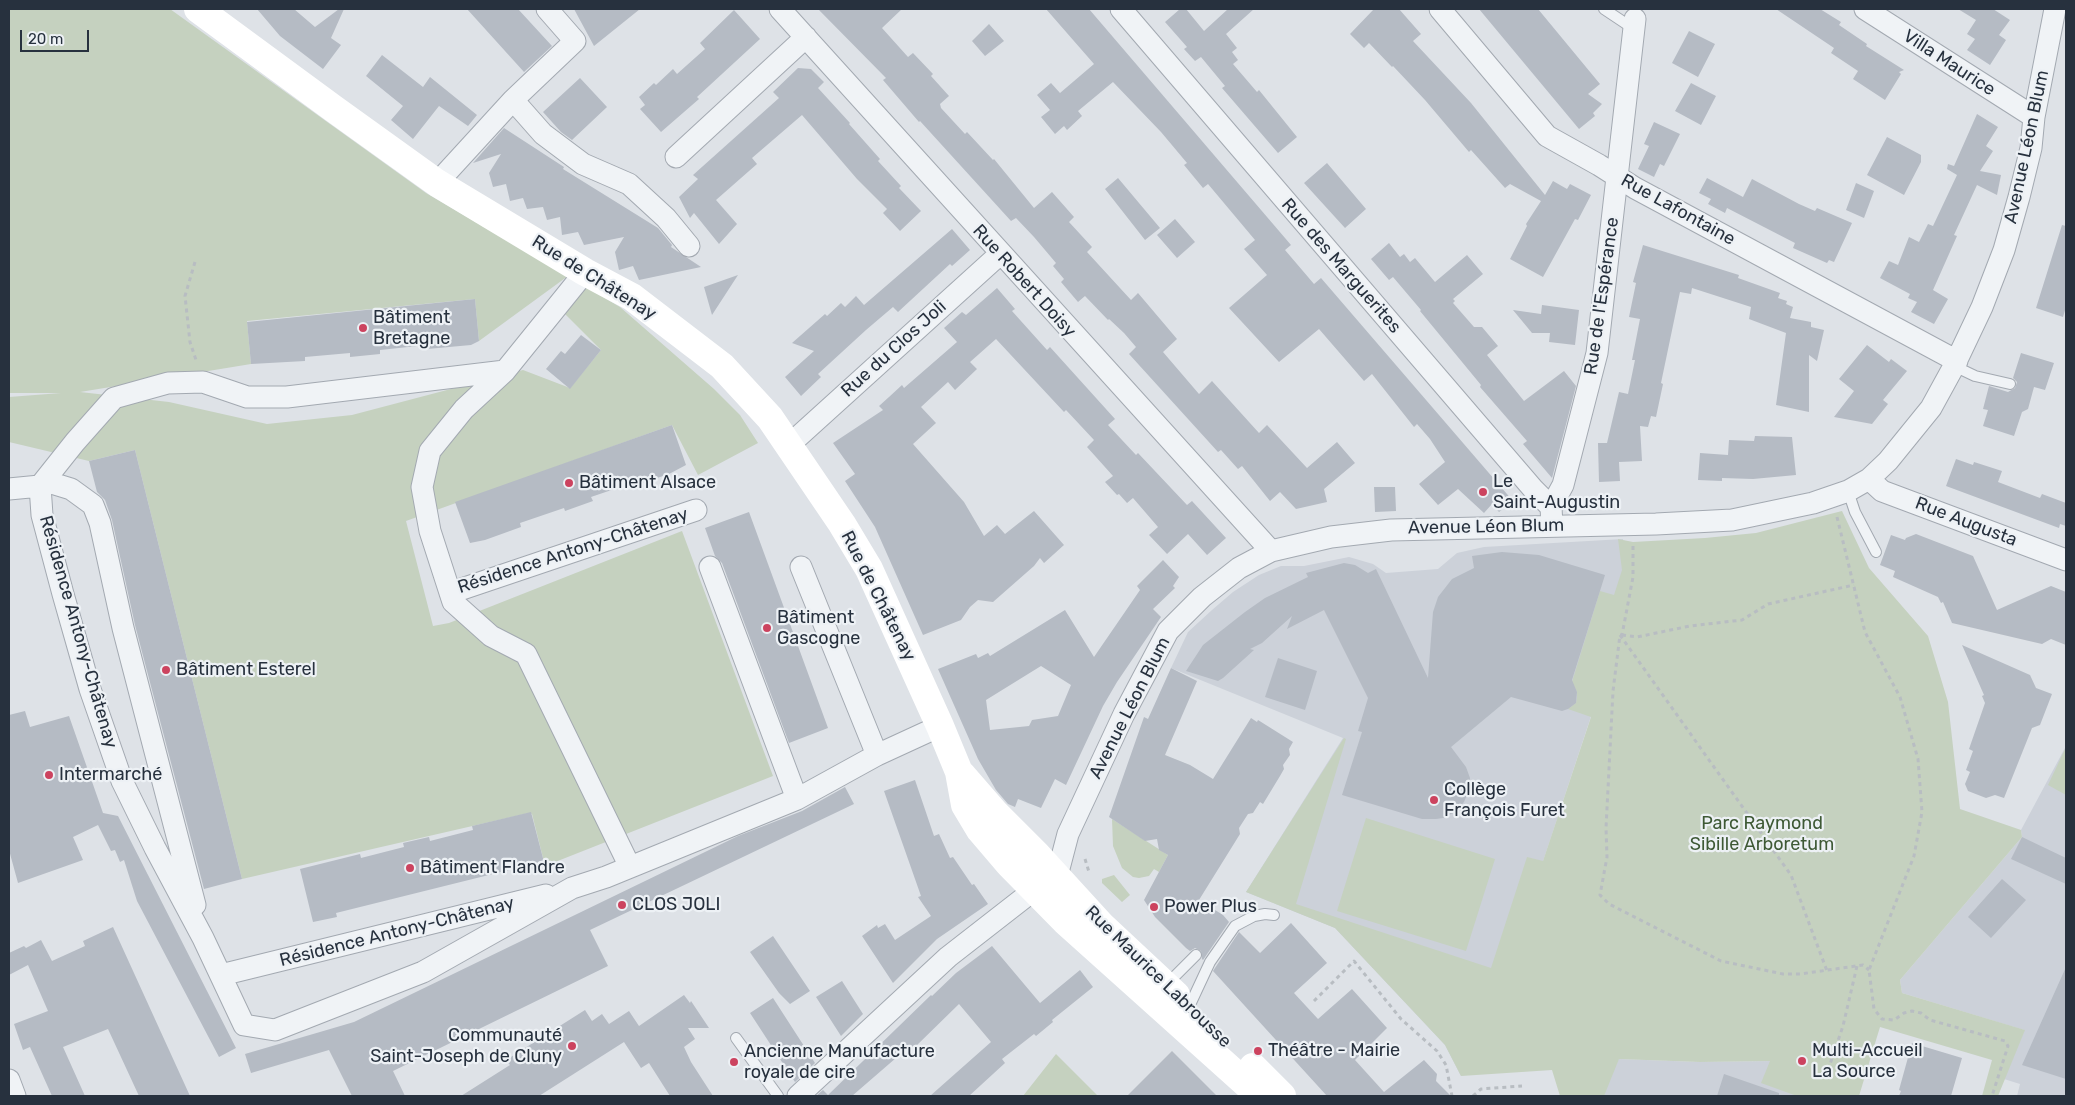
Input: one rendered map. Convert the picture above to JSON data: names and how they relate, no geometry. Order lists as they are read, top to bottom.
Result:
{
  "streets": {
    "main road": ["Rue de Châtenay", "Rue Maurice Labrousse"],
    "street": [
      "Villa Maurice",
      "Avenue Léon Blum",
      "Rue Lafontaine",
      "Rue des Marguerites",
      "Rue Robert Doisy",
      "Rue de l'Espérance",
      "Rue du Clos Joli",
      "Rue Augusta",
      "Résidence Antony-Châtenay"
    ]
  },
  "crossings": [
    ["Villa Maurice", "Avenue Léon Blum"],
    ["Avenue Léon Blum", "Rue Lafontaine"],
    ["Avenue Léon Blum", "Rue des Marguerites"],
    ["Avenue Léon Blum", "Rue de Châtenay"],
    ["Avenue Léon Blum", "Rue Robert Doisy"],
    ["Avenue Léon Blum", "Rue de l'Espérance"],
    ["Avenue Léon Blum", "Rue Augusta"],
    ["Avenue Léon Blum", "Rue Maurice Labrousse"],
    ["Rue Lafontaine", "Rue de l'Espérance"],
    ["Rue des Marguerites", "Rue de l'Espérance"],
    ["Rue de Châtenay", "Rue du Clos Joli"],
    ["Rue de Châtenay", "Résidence Antony-Châtenay"],
    ["Rue de Châtenay", "Rue Maurice Labrousse"],
    ["Rue Robert Doisy", "Rue du Clos Joli"]
  ],
  "parks": ["Parc Raymond Sibille Arboretum"],
  "places": [
    "Bâtiment Bretagne",
    "Bâtiment Alsace",
    "Le Saint-Augustin",
    "Bâtiment Gascogne",
    "Bâtiment Esterel",
    "Intermarché",
    "Collège François Furet",
    "Bâtiment Flandre",
    "CLOS JOLI",
    "Power Plus",
    "Communauté Saint-Joseph de Cluny",
    "Théâtre - Mairie",
    "Multi-Accueil La Source",
    "Ancienne Manufacture royale de cire"
  ],
  "scale_bar": "20 m"
}
